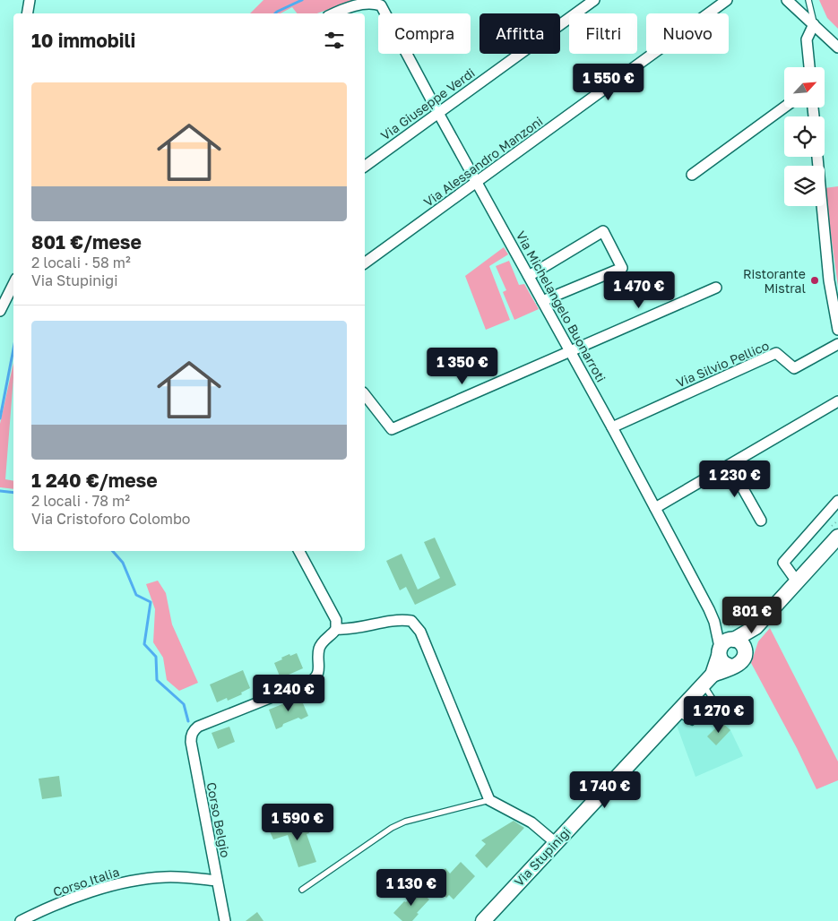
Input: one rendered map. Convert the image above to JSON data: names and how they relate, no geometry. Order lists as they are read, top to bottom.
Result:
{
  "streets": {
    "street": [
      "Via Giuseppe Verdi",
      "Via Alessandro Manzoni",
      "Via Michelangelo Buonarroti",
      "Via Silvio Pellico",
      "Corso Belgio",
      "Via Stupinigi",
      "Corso Italia"
    ]
  },
  "crossings": [
    ["Via Giuseppe Verdi", "Via Michelangelo Buonarroti"],
    ["Via Alessandro Manzoni", "Via Michelangelo Buonarroti"],
    ["Via Michelangelo Buonarroti", "Via Silvio Pellico"],
    ["Via Michelangelo Buonarroti", "Via Stupinigi"],
    ["Corso Belgio", "Corso Italia"]
  ],
  "places": ["Ristorante Mistral"],
  "north": "top right",
  "page": {
    "chip": [
      "Compra",
      "Affitta",
      "Filtri",
      "Nuovo"
    ],
    "heading": "10 immobili",
    "price": [
      "1 550 €",
      "1 470 €",
      "1 350 €",
      "1 230 €",
      "801 €",
      "1 240 €",
      "1 270 €",
      "1 740 €",
      "1 590 €",
      "1 130 €"
    ],
    "list": [
      {
        "name": "801 €/mese",
        "note": "2 locali · 58 m² · Via Stupinigi"
      },
      {
        "name": "1 240 €/mese",
        "note": "2 locali · 78 m² · Via Cristoforo Colombo"
      }
    ]
  }
}
